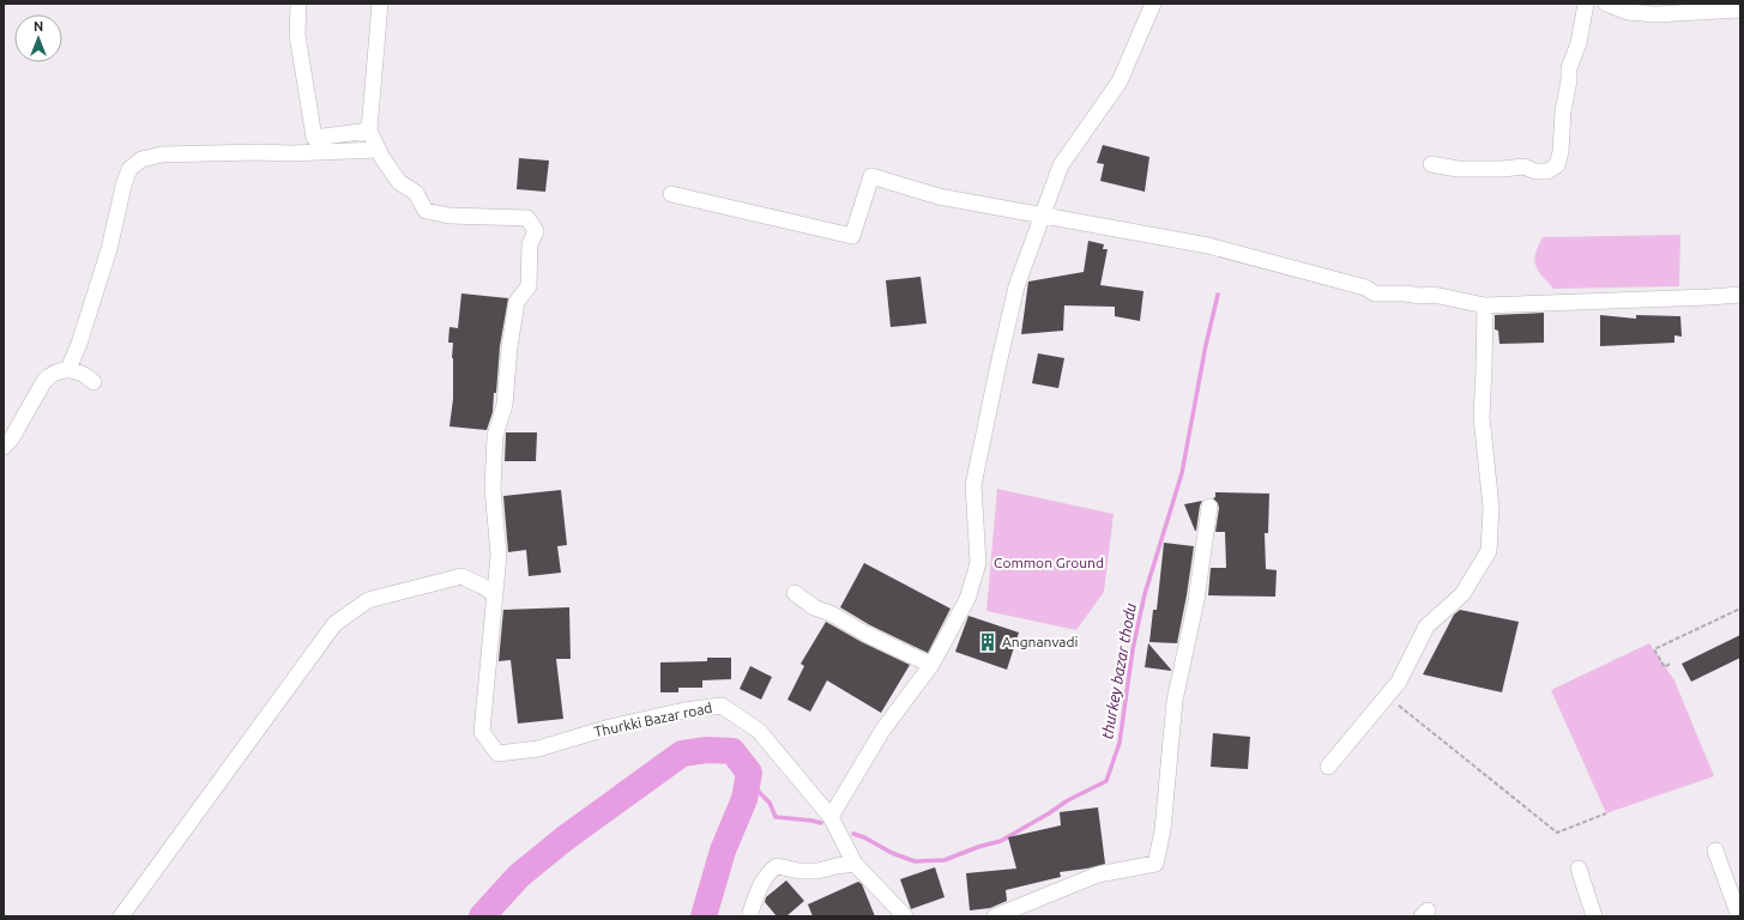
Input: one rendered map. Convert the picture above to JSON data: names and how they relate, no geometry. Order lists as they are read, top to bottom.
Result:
{
  "streets": {
    "street": ["Thurkki Bazar road"]
  },
  "water": ["thurkey bazar thodu"],
  "parks": ["Common Ground"],
  "places": {
    "building": ["Angnanvadi"]
  },
  "north": "top"
}
